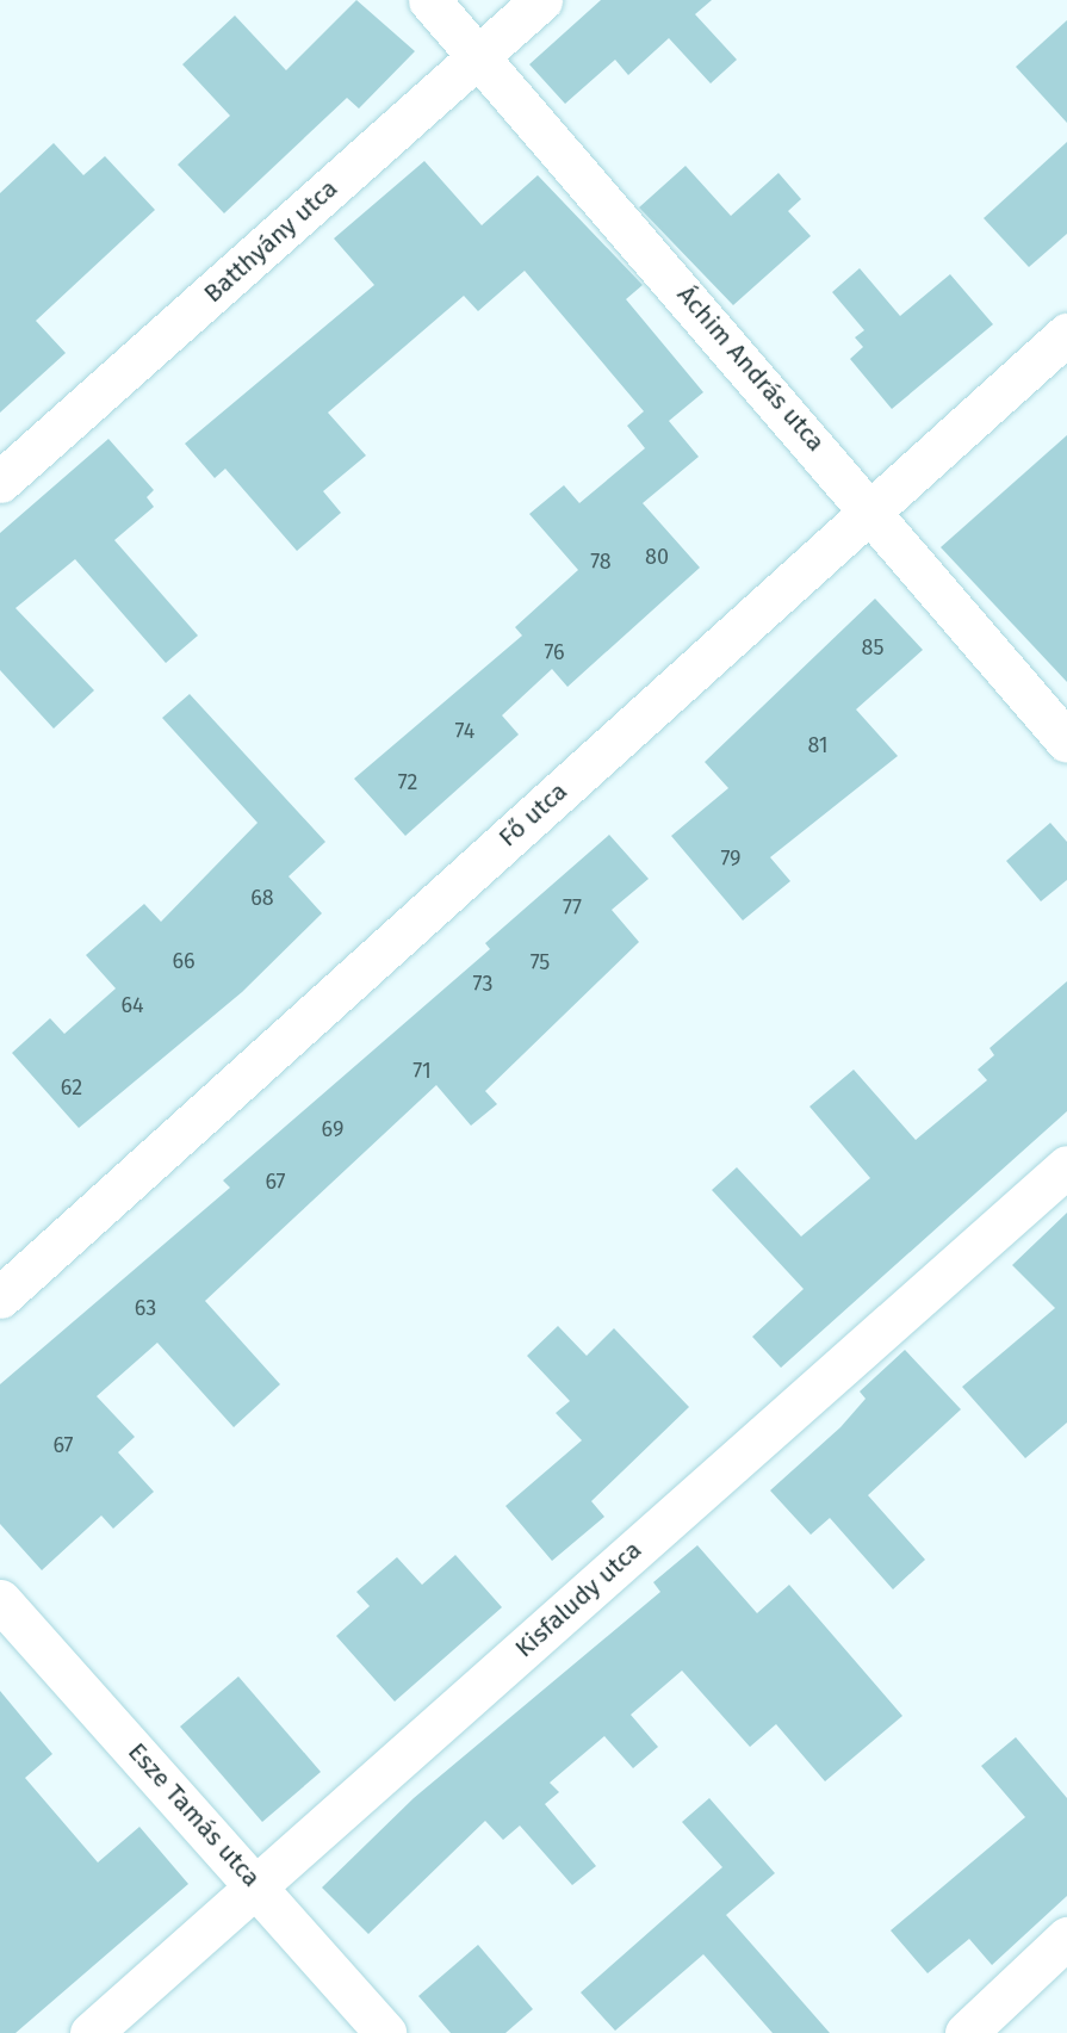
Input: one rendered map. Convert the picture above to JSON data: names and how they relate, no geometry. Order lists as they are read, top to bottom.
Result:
{
  "streets": {
    "street": [
      "Batthyány utca",
      "Áchim András utca",
      "Fő utca",
      "Kisfaludy utca",
      "Esze Tamás utca"
    ]
  },
  "crossings": [
    ["Batthyány utca", "Áchim András utca"],
    ["Áchim András utca", "Fő utca"],
    ["Kisfaludy utca", "Esze Tamás utca"]
  ],
  "house_numbers": [
    "80",
    "78",
    "85",
    "76",
    "74",
    "81",
    "72",
    "79",
    "68",
    "77",
    "66",
    "75",
    "73",
    "64",
    "71",
    "62",
    "69",
    "67",
    "63",
    "67"
  ]
}
